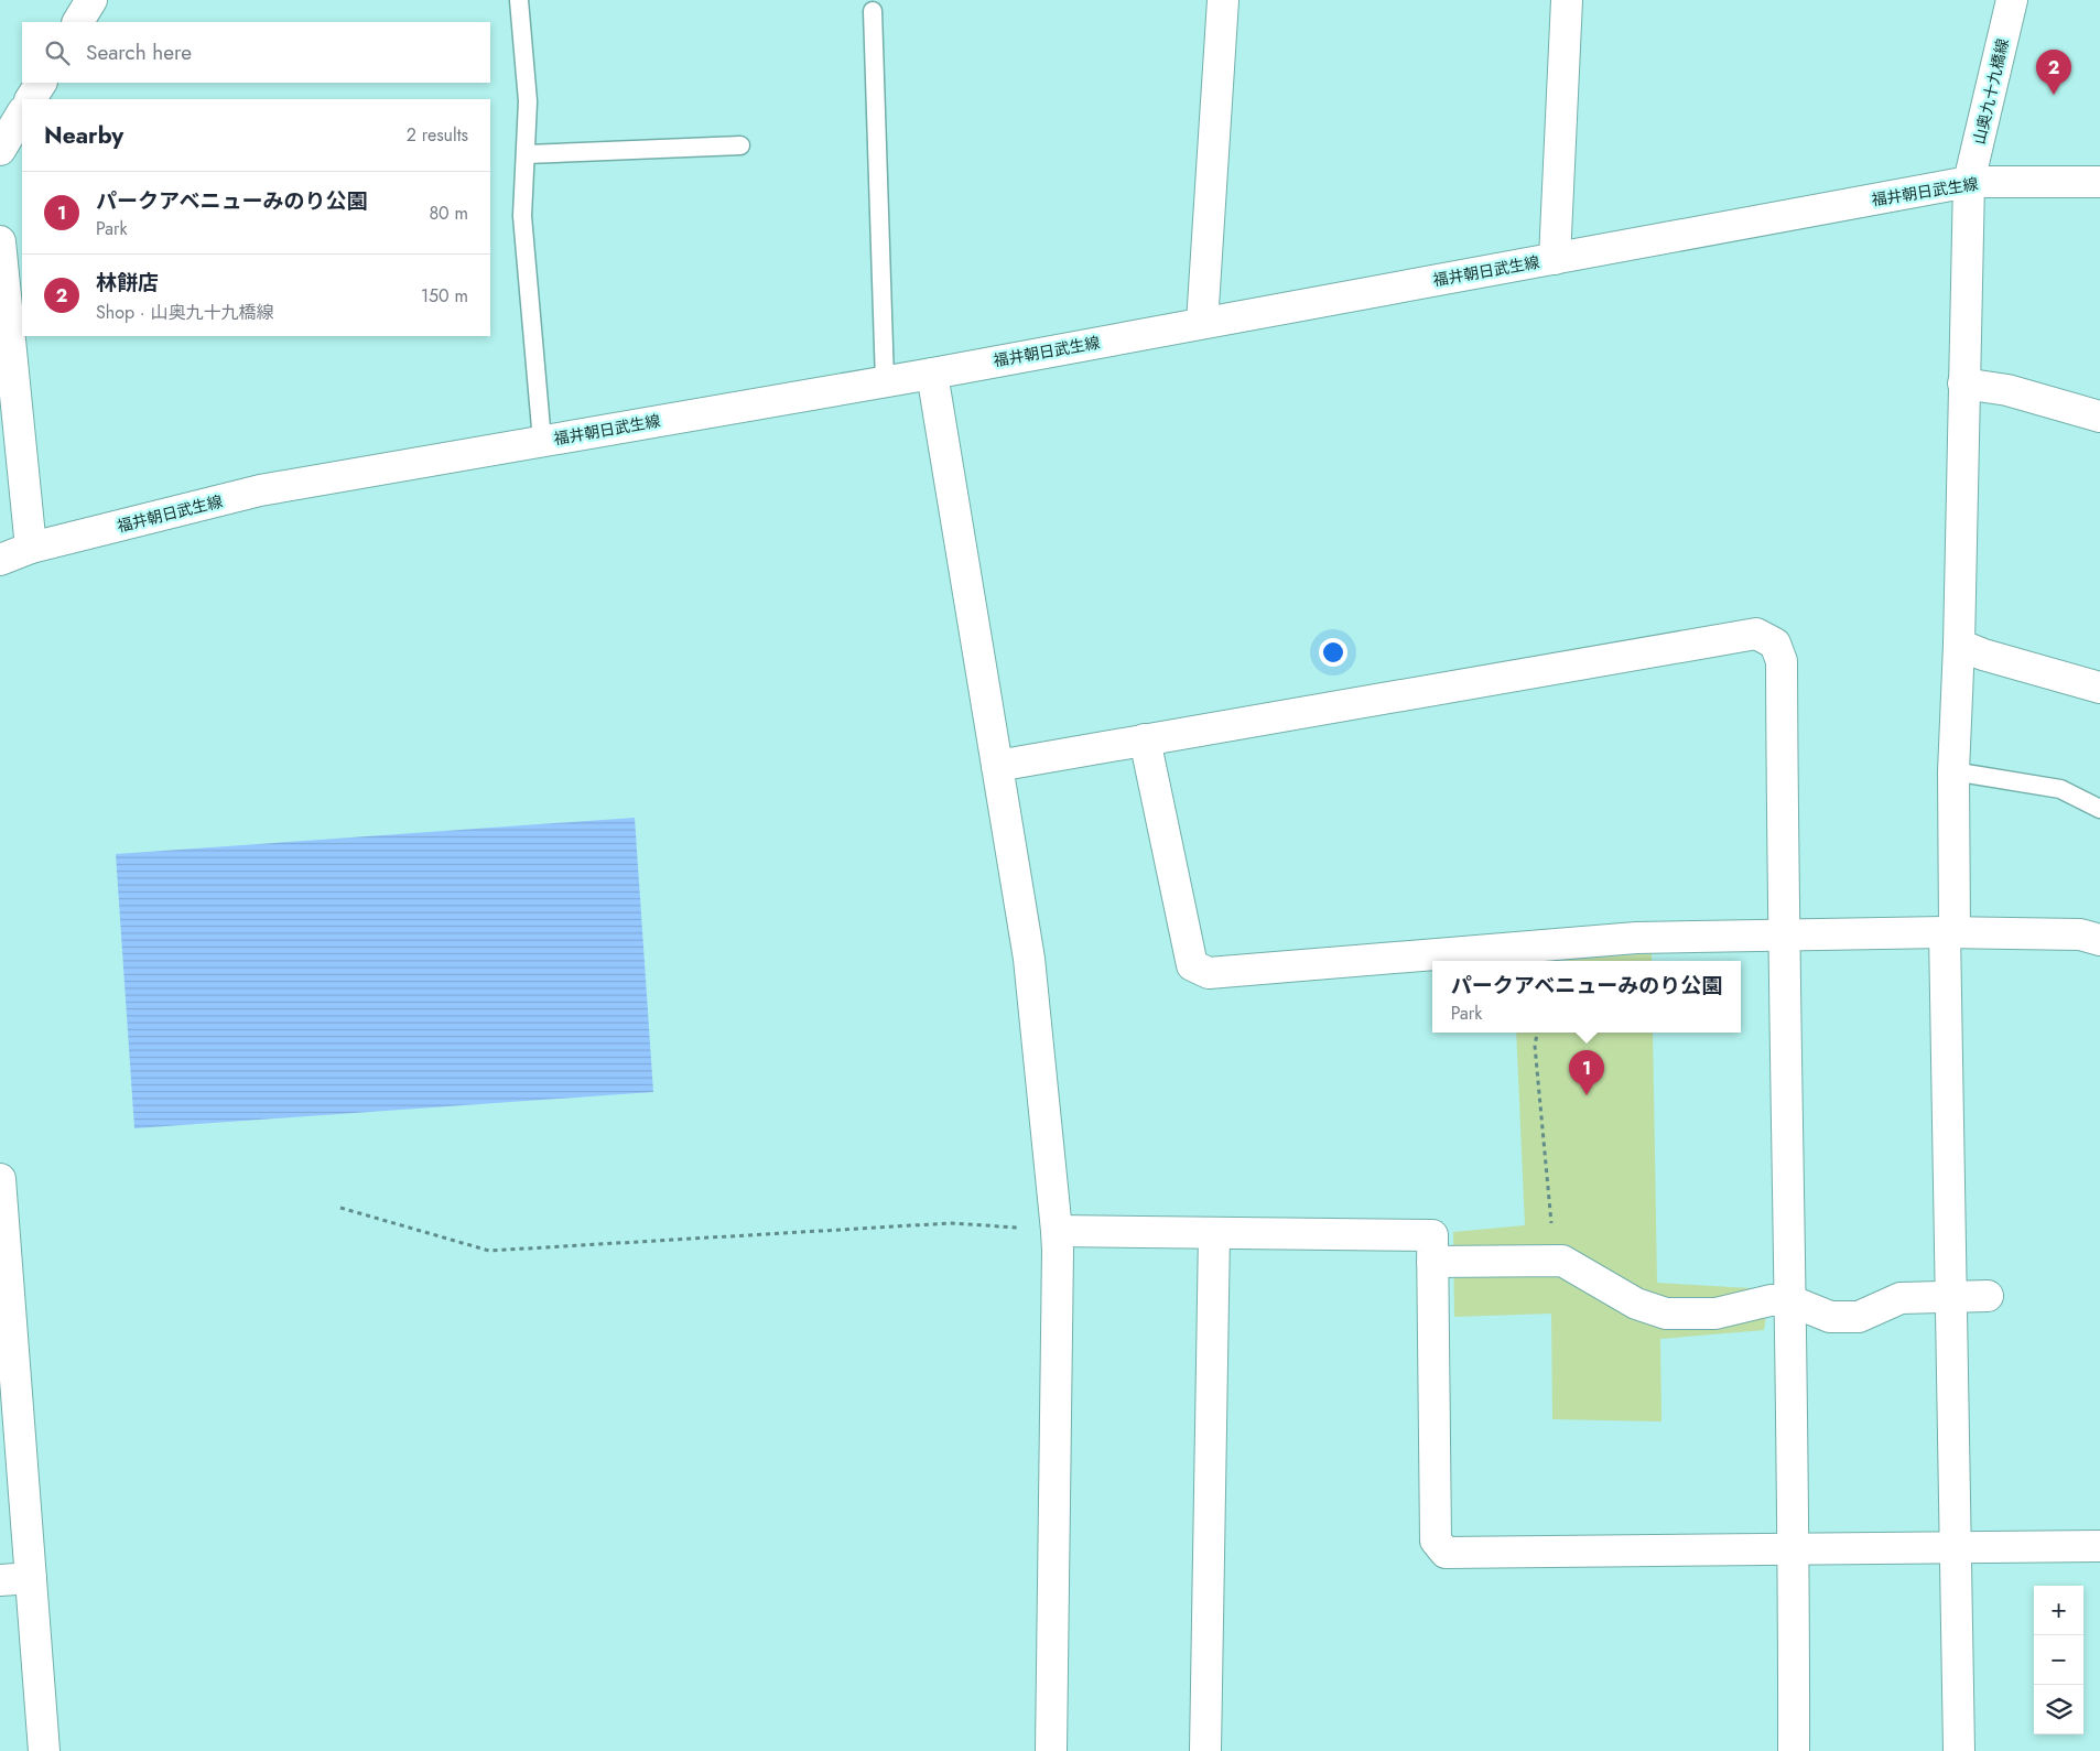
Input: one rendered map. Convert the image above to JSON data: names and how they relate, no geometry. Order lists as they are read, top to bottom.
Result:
{
  "streets": {
    "street": ["山奥九十九橋線", "福井朝日武生線"]
  },
  "crossings": [
    ["山奥九十九橋線", "福井朝日武生線"]
  ],
  "page": {
    "search": "Search here",
    "pins": ["2", "1"],
    "heading": ["Nearby", "2 results"],
    "list": [
      {
        "mark": "1",
        "name": "パークアベニューみのり公園",
        "note": "Park",
        "value": "80 m"
      },
      {
        "mark": "2",
        "name": "林餅店",
        "note": "Shop · 山奥九十九橋線",
        "value": "150 m"
      }
    ],
    "popup": ["パークアベニューみのり公園", "Park"],
    "map_buttons": ["+", "−"]
  }
}
